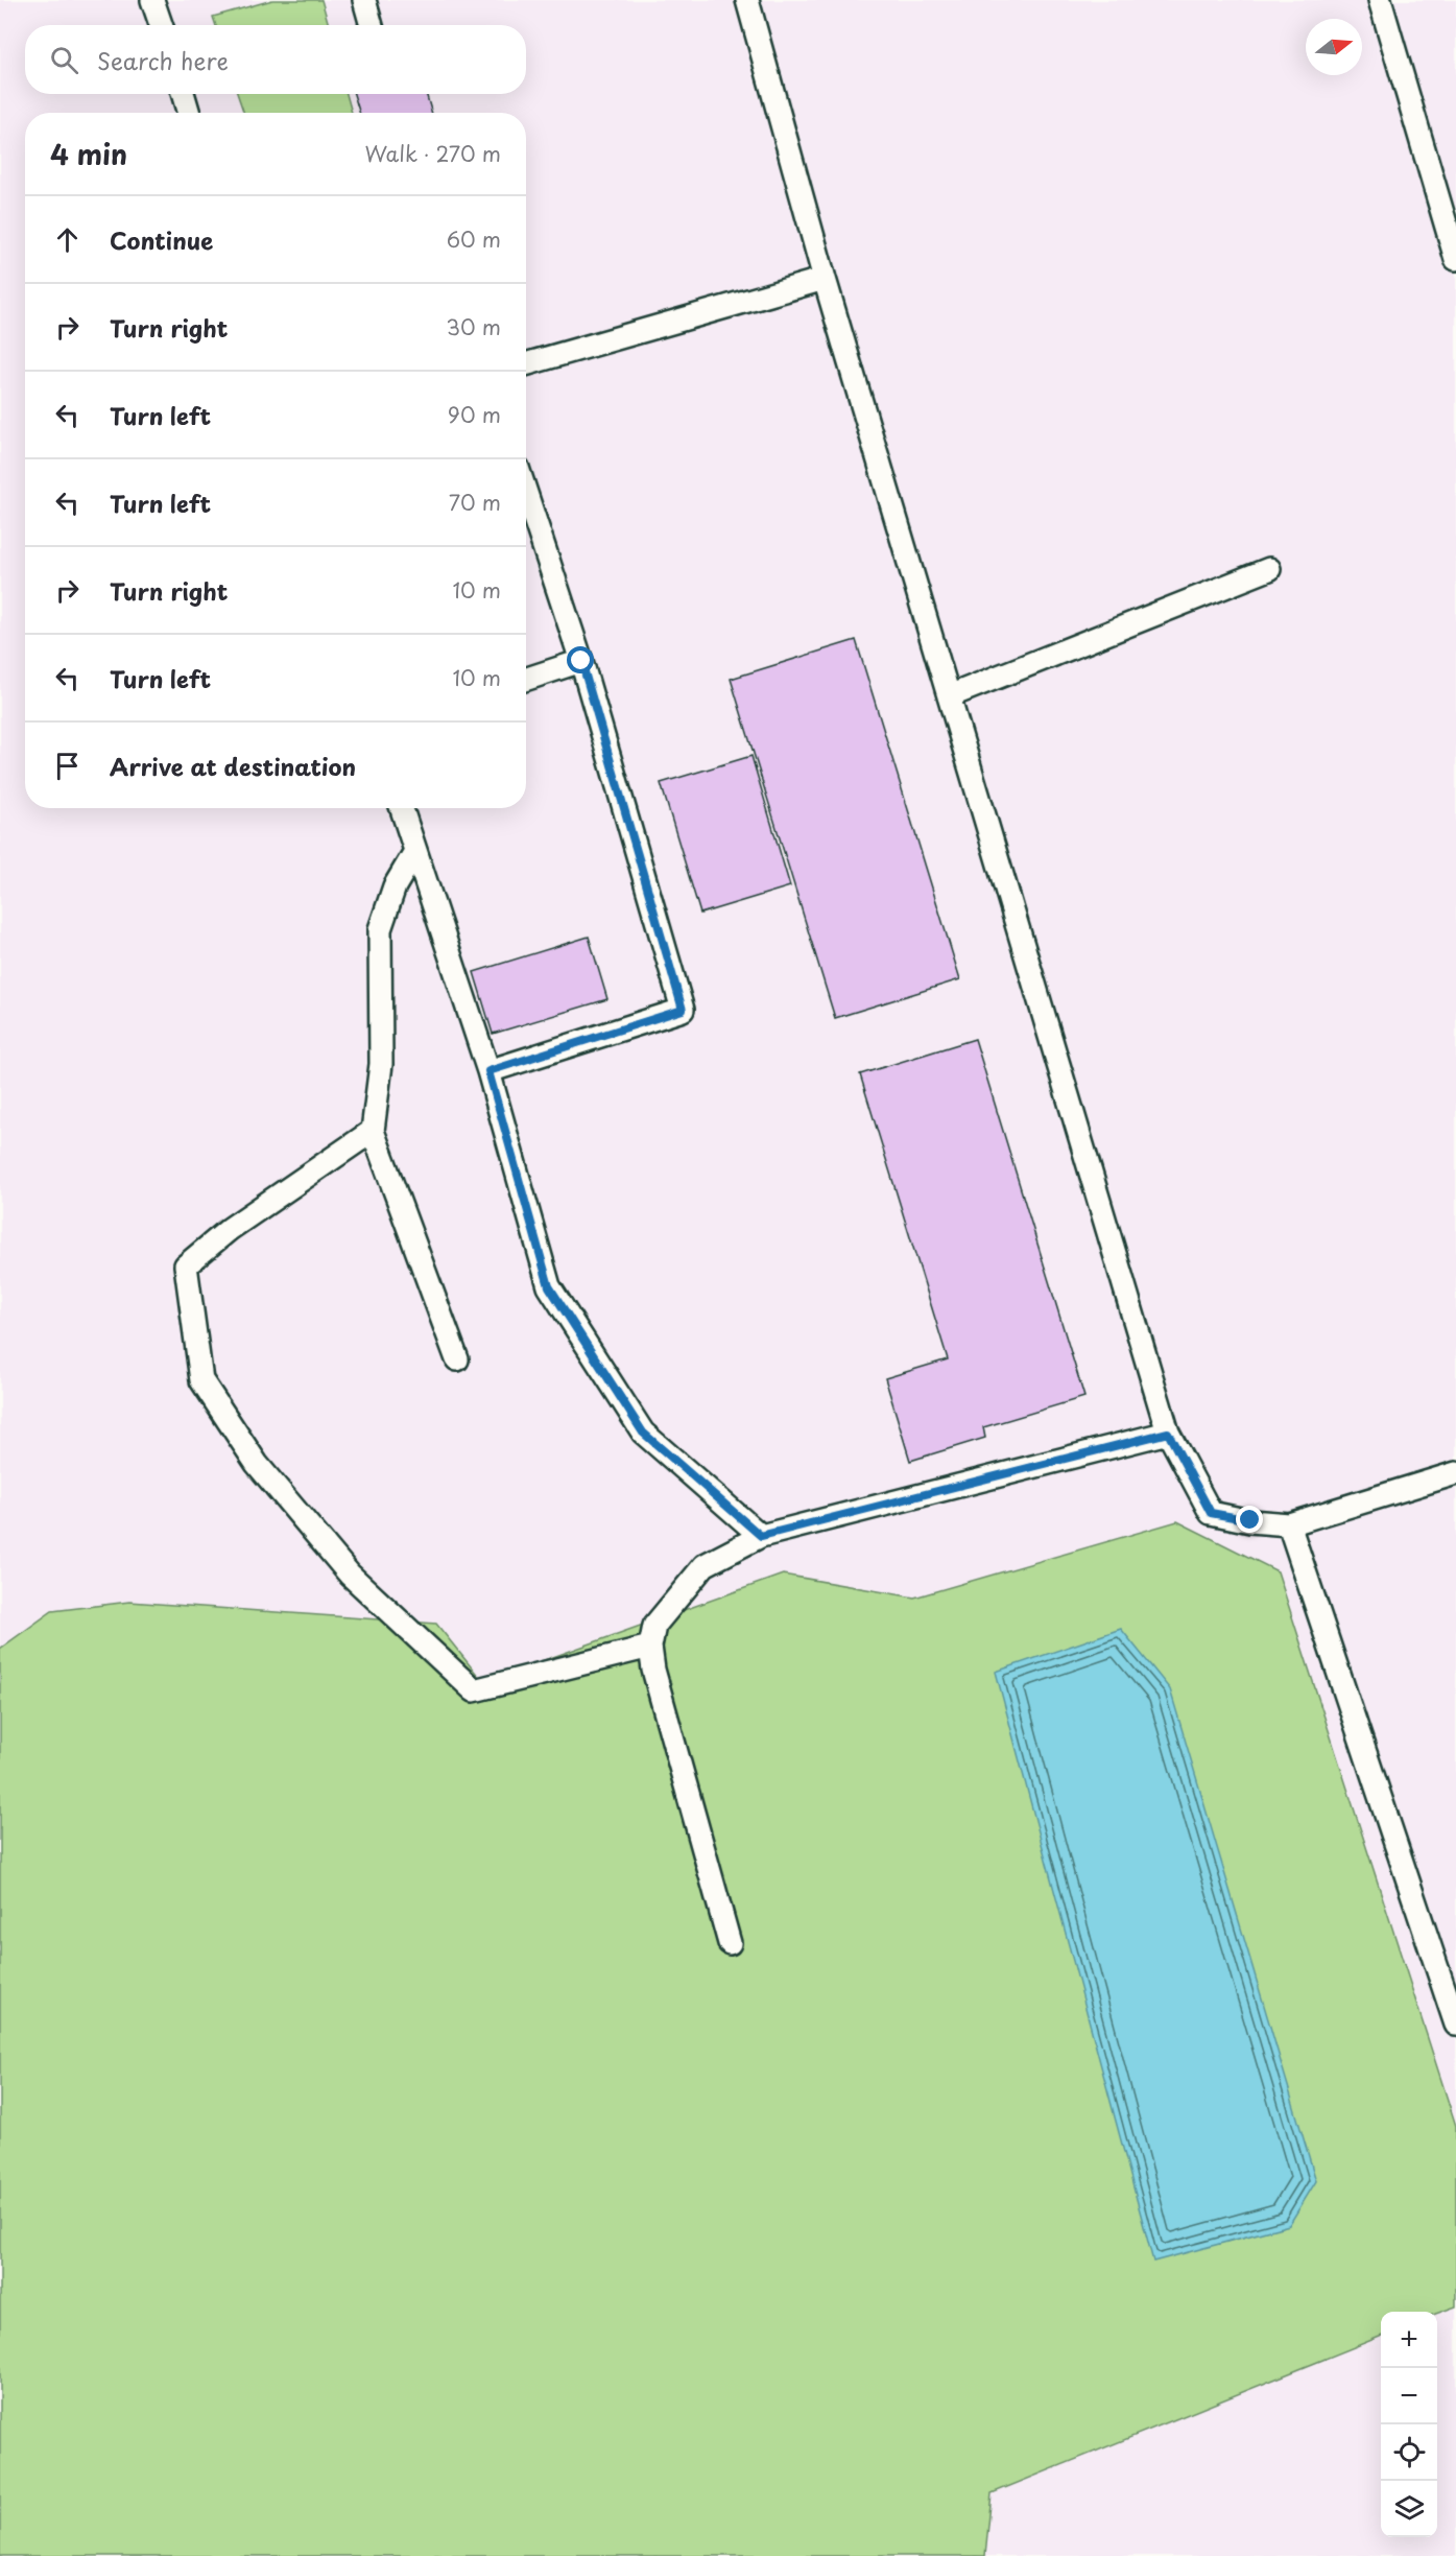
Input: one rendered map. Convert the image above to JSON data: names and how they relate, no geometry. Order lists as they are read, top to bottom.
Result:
{
  "north": "right",
  "page": {
    "search": "Search here",
    "heading": ["4 min", "Walk · 270 m"],
    "list": [
      ["Continue", "60 m"],
      ["Turn right", "30 m"],
      ["Turn left", "90 m"],
      ["Turn left", "70 m"],
      ["Turn right", "10 m"],
      ["Turn left", "10 m"],
      "Arrive at destination"
    ],
    "map_buttons": ["+", "−"]
  }
}
